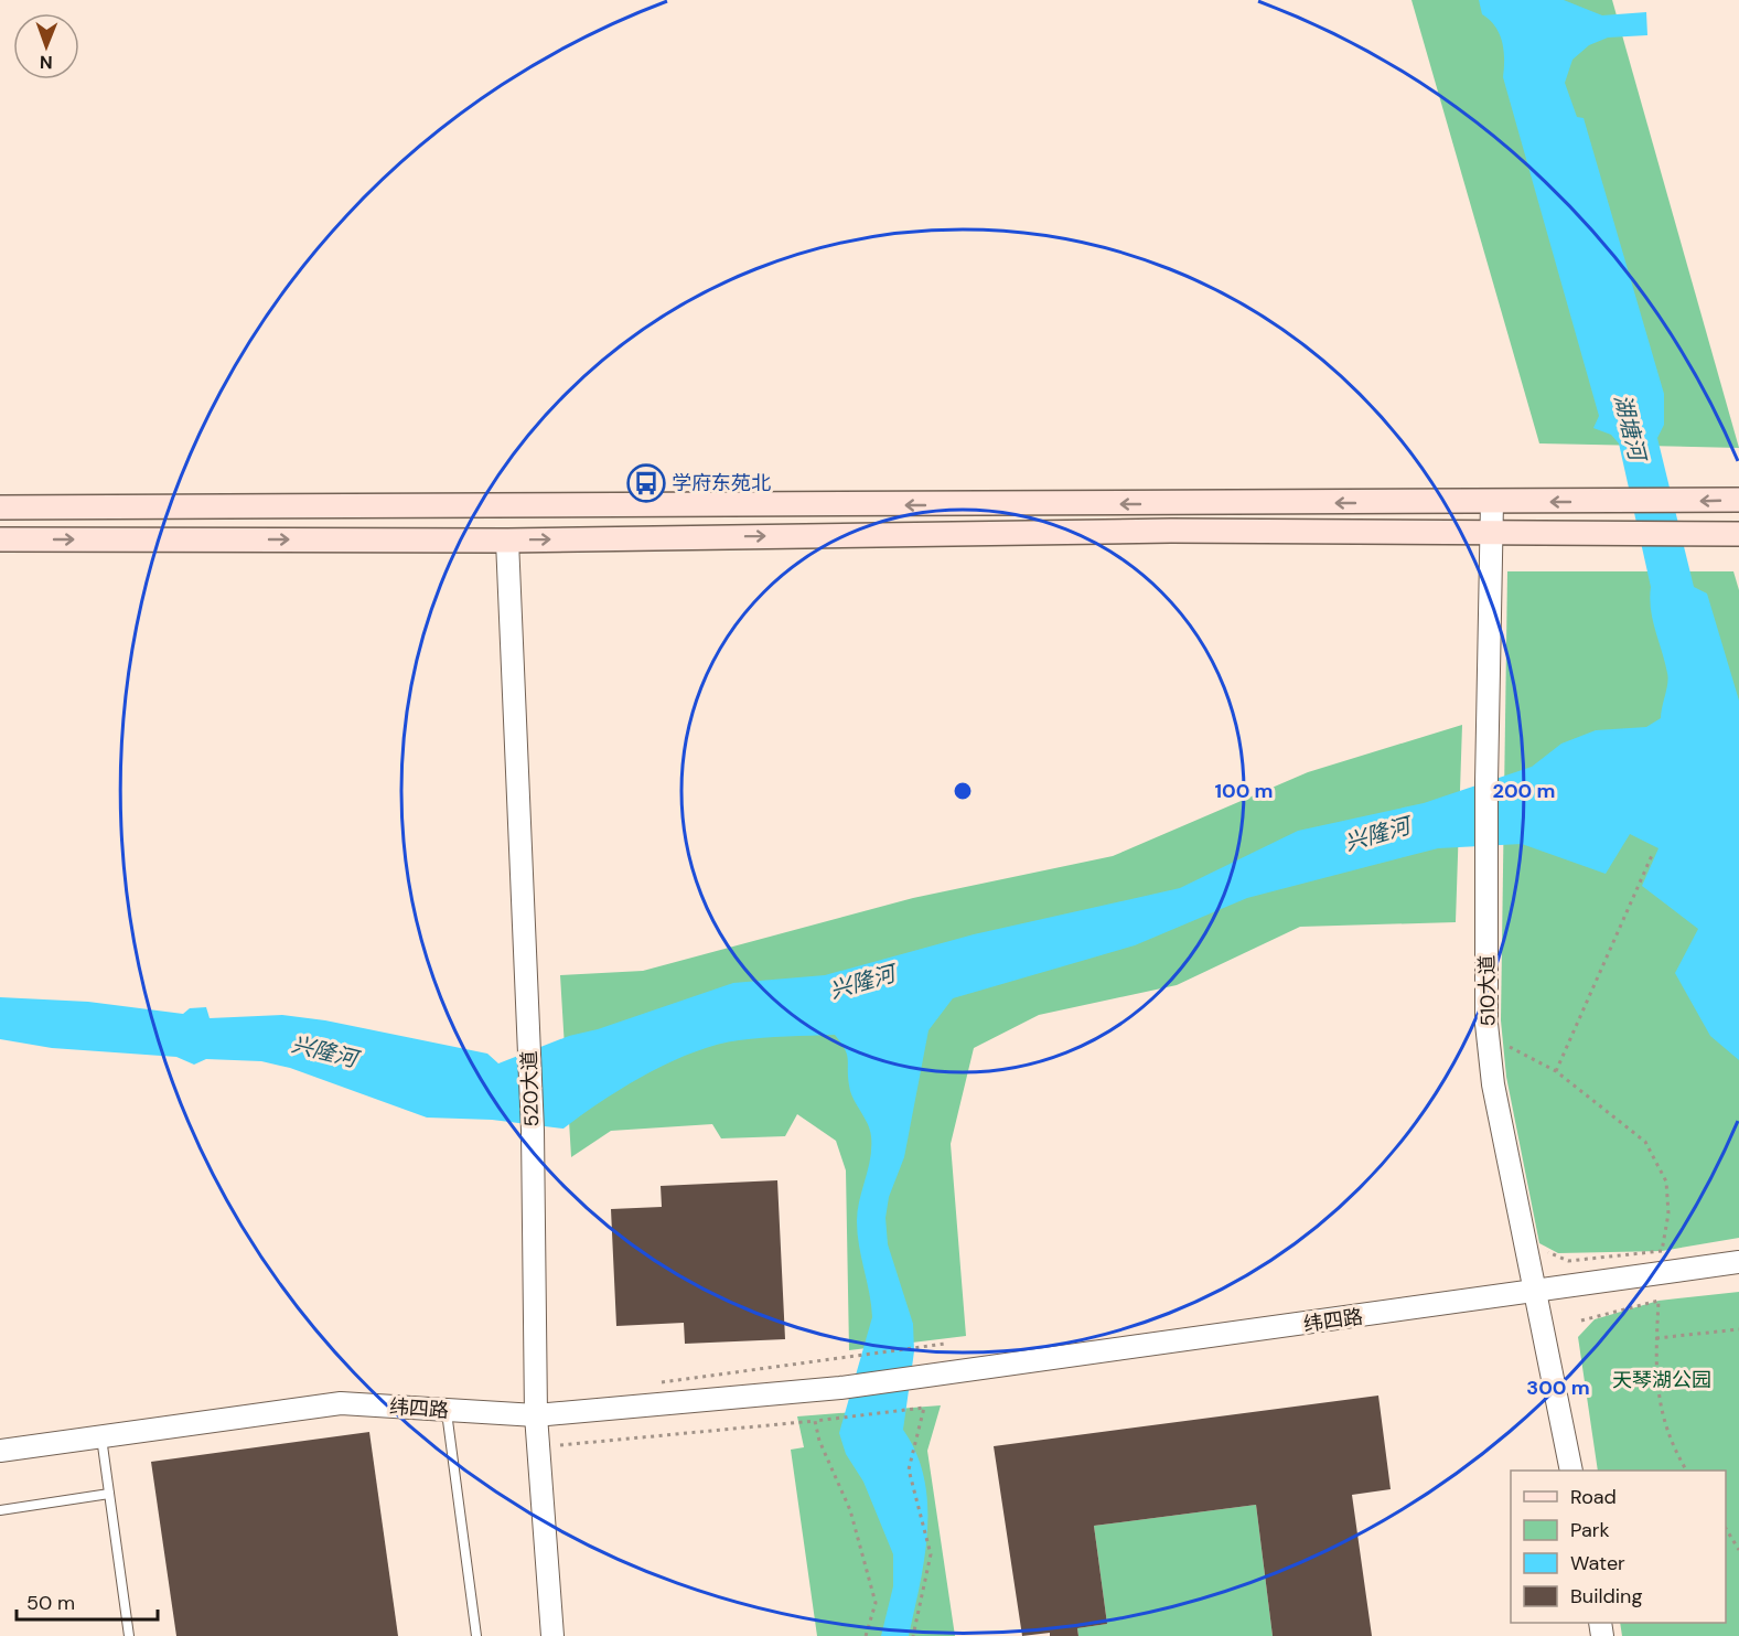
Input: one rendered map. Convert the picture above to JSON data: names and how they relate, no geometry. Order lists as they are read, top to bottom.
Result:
{
  "streets": {
    "street": ["510大道", "520大道", "纬四路"]
  },
  "crossings": [
    ["510大道", "纬四路"],
    ["520大道", "纬四路"]
  ],
  "water": ["湖塘河", "兴隆河"],
  "parks": ["天琴湖公园"],
  "places": {
    "bus stop": ["学府东苑北"]
  },
  "legend": [
    "Road",
    "Park",
    "Water",
    "Building"
  ],
  "scale_bar": "50 m",
  "north": "bottom",
  "rings": ["100 m", "200 m", "300 m"]
}
